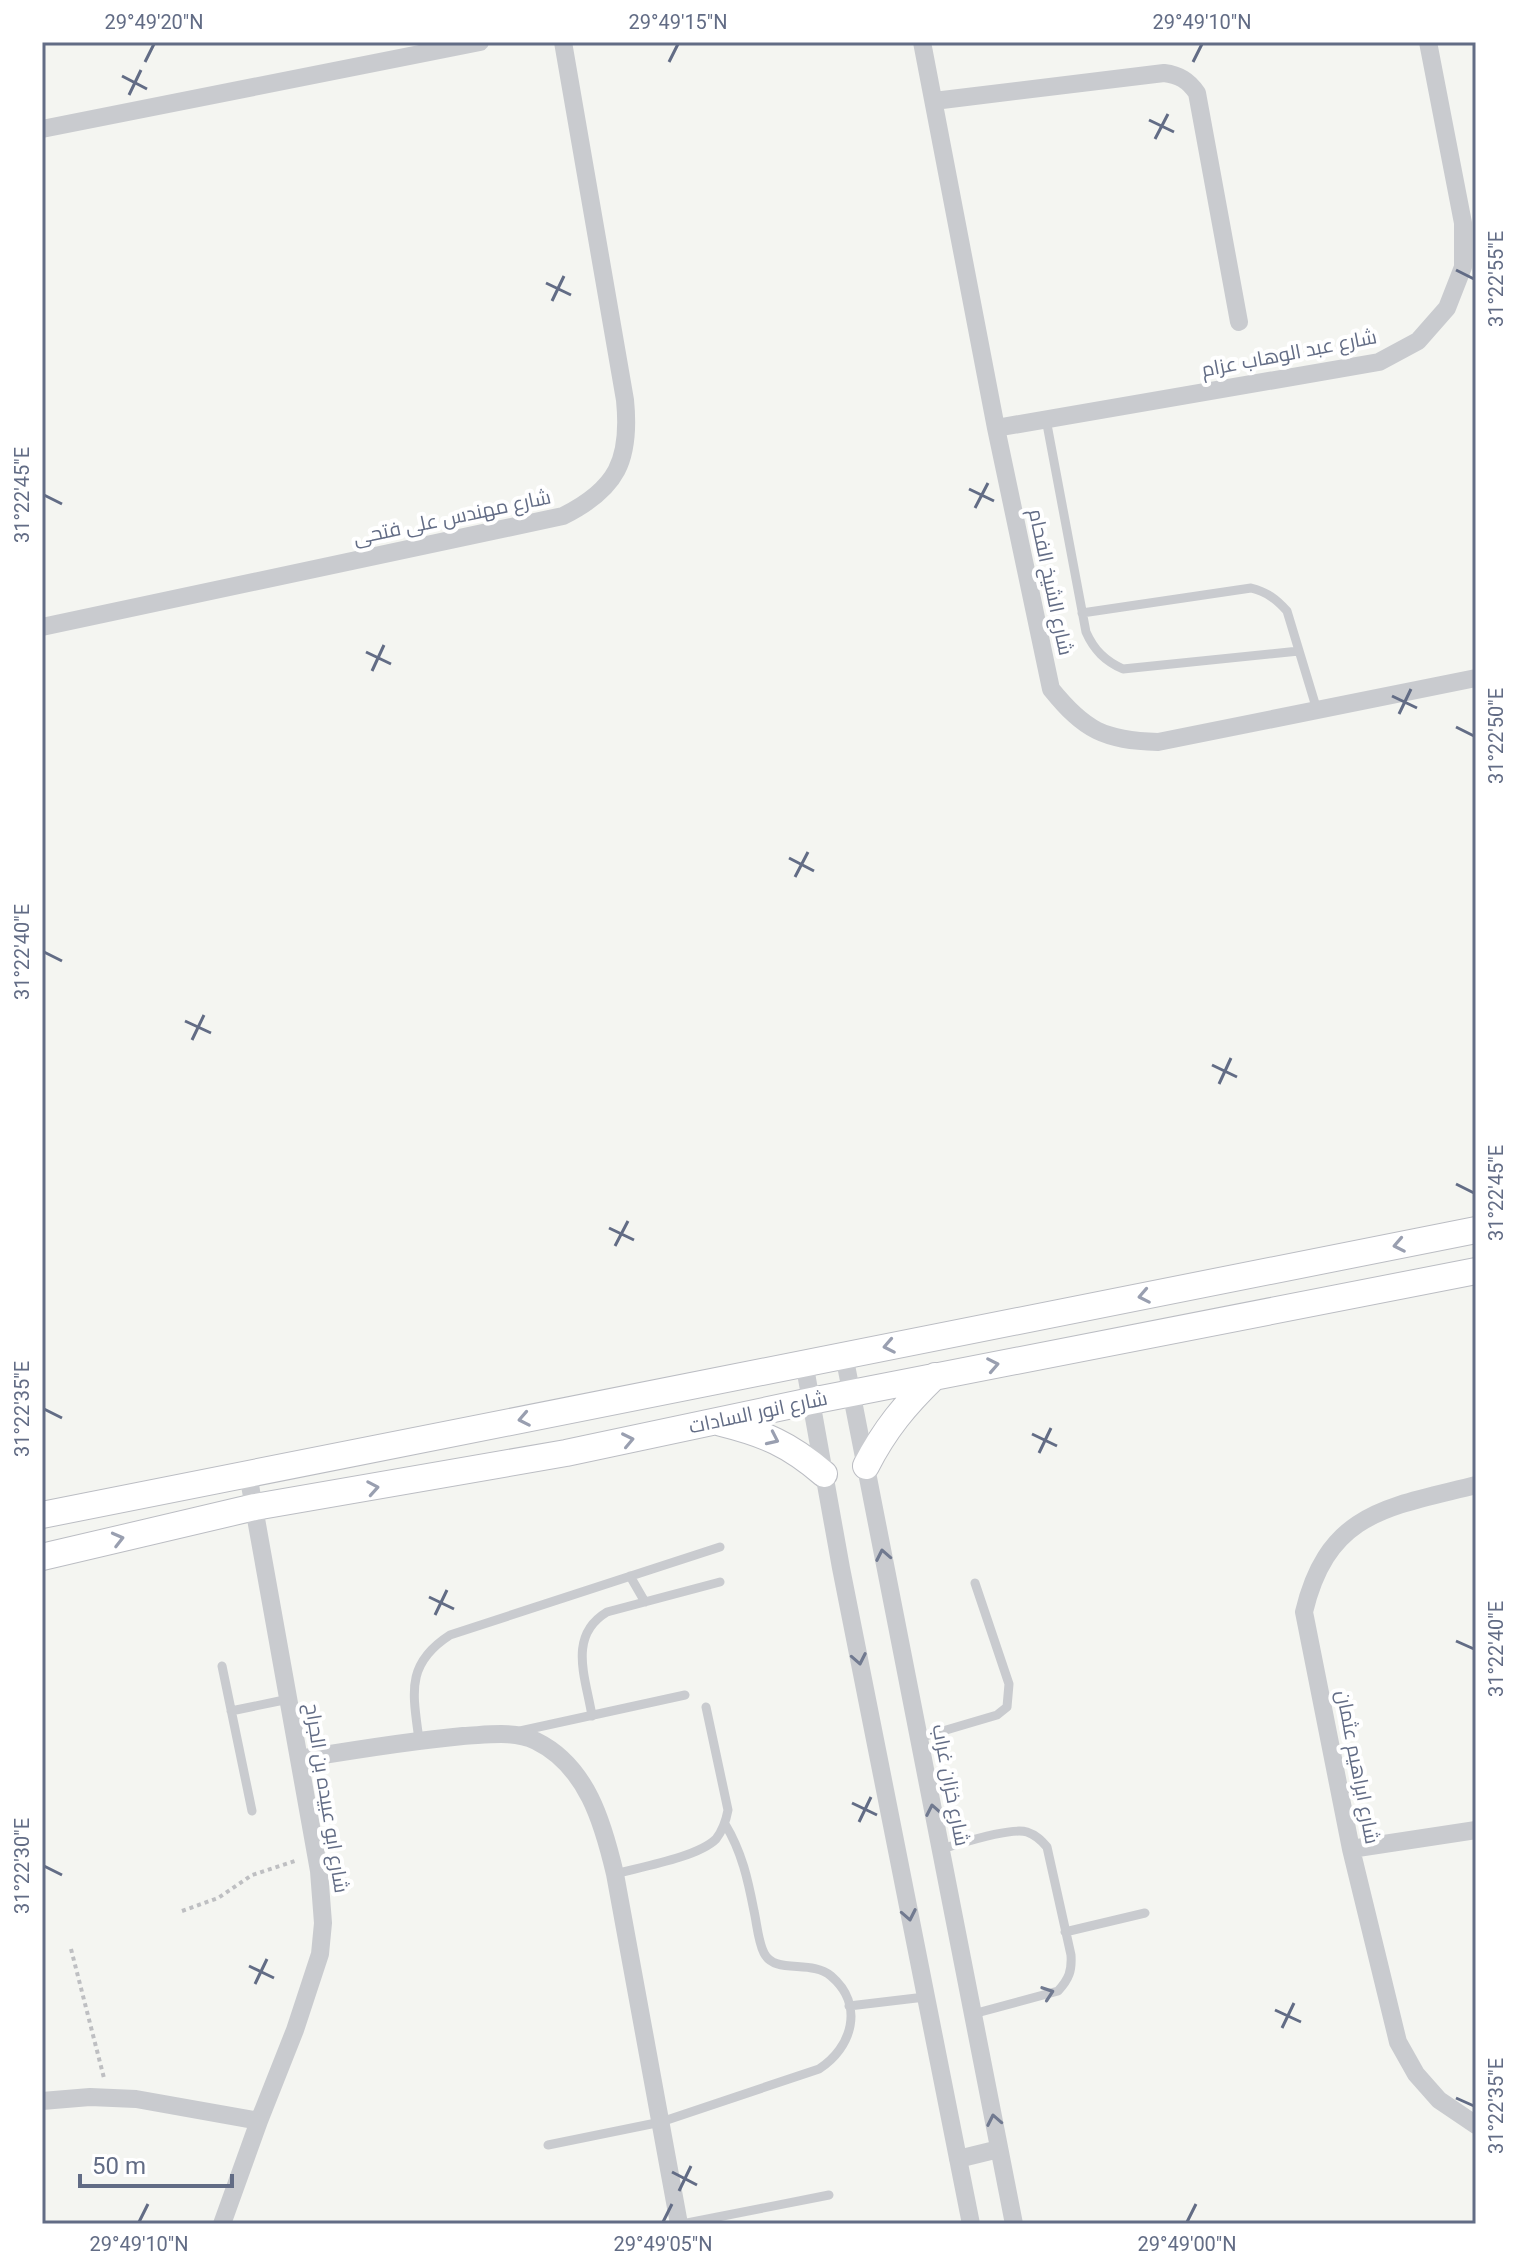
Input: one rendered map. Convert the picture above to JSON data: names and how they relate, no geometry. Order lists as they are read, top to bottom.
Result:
{
  "streets": {
    "street": [
      "شارع عبد الوهاب عزام",
      "شارع مهندس على فتحى",
      "شارع الشيخ الفحام",
      "شارع انور السادات",
      "شارع ابراهيم عثمان",
      "شارع خزان غراب",
      "شارع ابو عبيده بن الجراح"
    ]
  },
  "crossings": [
    ["شارع عبد الوهاب عزام", "شارع الشيخ الفحام"],
    ["شارع انور السادات", "شارع خزان غراب"],
    ["شارع انور السادات", "شارع ابو عبيده بن الجراح"]
  ],
  "scale_bar": "50 m",
  "coordinates": [
    "29°49'20\"N",
    "29°49'15\"N",
    "29°49'10\"N",
    "31°22'55\"E",
    "31°22'45\"E",
    "31°22'50\"E",
    "31°22'40\"E",
    "31°22'35\"E",
    "31°22'30\"E",
    "29°49'05\"N",
    "29°49'00\"N"
  ]
}
